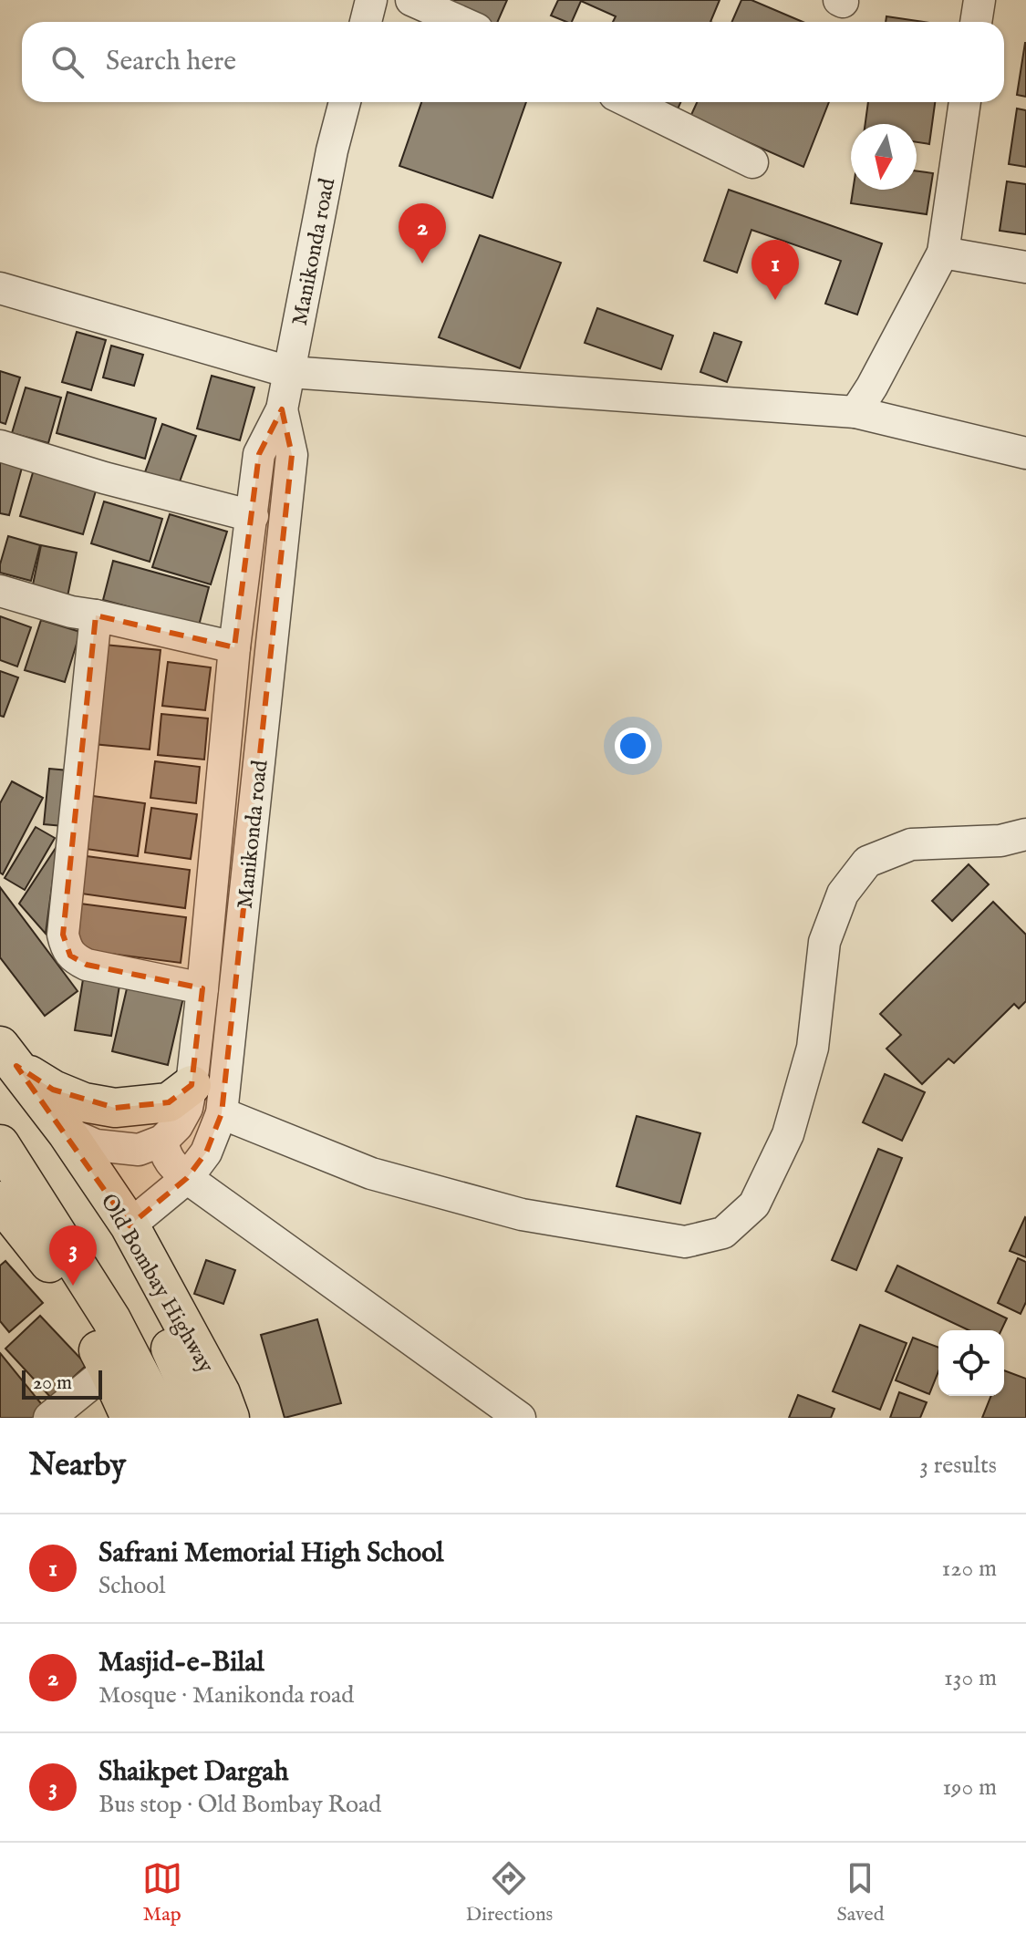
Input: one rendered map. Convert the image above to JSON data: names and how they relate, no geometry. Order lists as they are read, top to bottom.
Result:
{
  "streets": {
    "main road": ["Old Bombay Highway"],
    "street": ["Manikonda road"]
  },
  "crossings": [
    ["Manikonda road", "Old Bombay Highway"]
  ],
  "scale_bar": "20 m",
  "north": "bottom",
  "page": {
    "search": "Search here",
    "pins": ["2", "1", "3"],
    "scale": "20 m",
    "heading": ["Nearby", "3 results"],
    "list": [
      {
        "mark": "1",
        "name": "Safrani Memorial High School",
        "note": "School",
        "value": "120 m"
      },
      {
        "mark": "2",
        "name": "Masjid-e-Bilal",
        "note": "Mosque · Manikonda road",
        "value": "130 m"
      },
      {
        "mark": "3",
        "name": "Shaikpet Dargah",
        "note": "Bus stop · Old Bombay Road",
        "value": "190 m"
      }
    ],
    "nav": ["Map", "Directions", "Saved"]
  }
}
